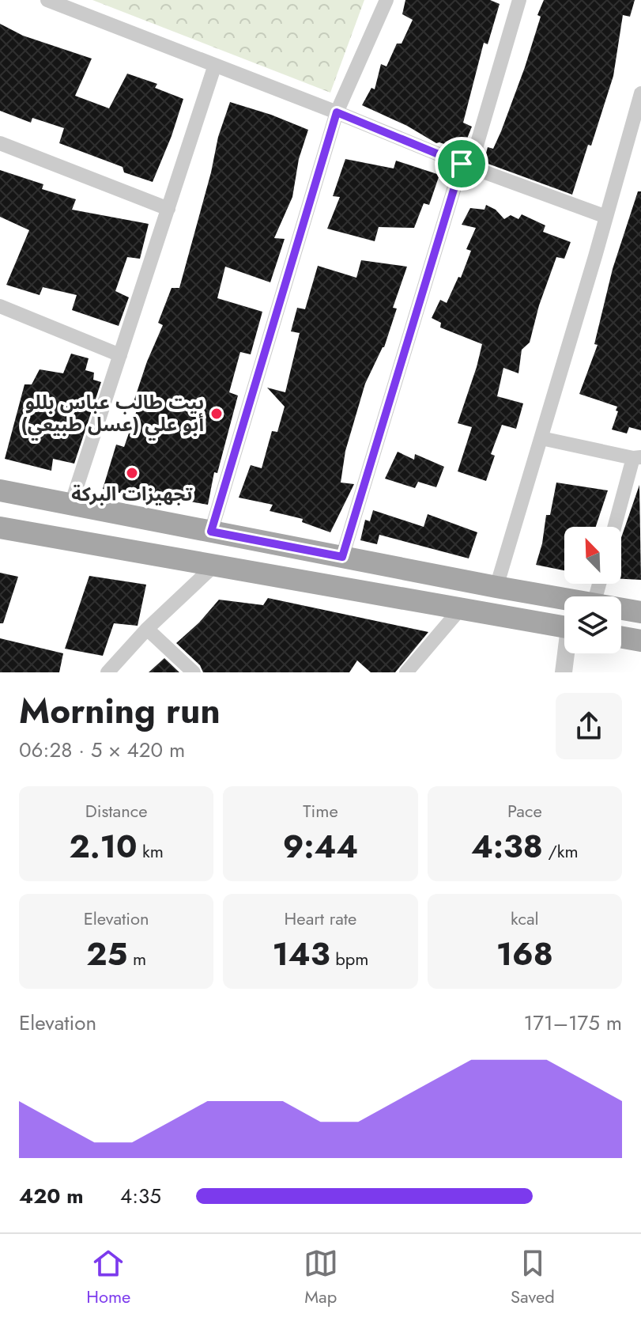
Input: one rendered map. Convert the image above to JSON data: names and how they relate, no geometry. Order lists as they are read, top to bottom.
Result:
{
  "places": ["بيت طالب عباس بللو أبو علي (عسل طبيعي)", "تجهيزات البركة"],
  "north": "top left",
  "page": {
    "heading": ["Morning run", "06:28 · 5 × 420 m"],
    "stats": [
      ["Distance", "2.10 km"],
      ["Time", "9:44"],
      ["Pace", "4:38 /km"],
      ["Elevation", "25 m"],
      ["Heart rate", "143 bpm"],
      ["kcal", "168"]
    ],
    "chart": ["Elevation", "171–175 m"],
    "list": [
      {
        "name": "420 m",
        "note": "4:35"
      }
    ],
    "tabs": ["Home", "Map", "Saved"]
  }
}
